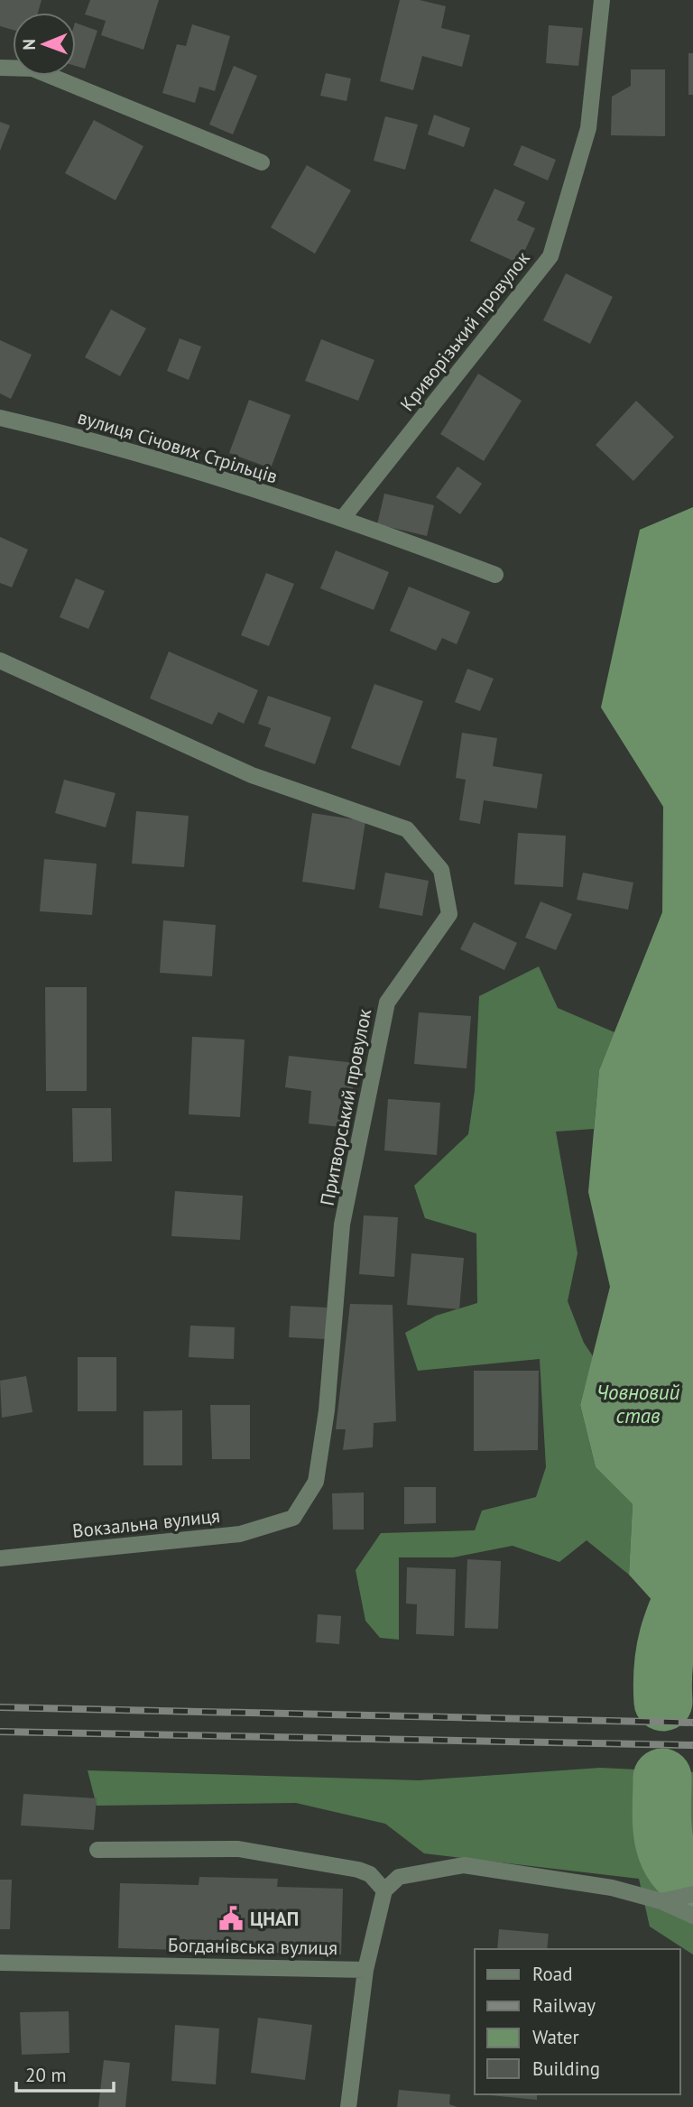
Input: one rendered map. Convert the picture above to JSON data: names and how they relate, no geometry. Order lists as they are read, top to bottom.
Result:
{
  "streets": {
    "street": [
      "Криворізький провулок",
      "вулиця Січових Стрільців",
      "Притворський провулок",
      "Вокзальна вулиця",
      "Богданівська вулиця"
    ]
  },
  "crossings": [
    ["Криворізький провулок", "вулиця Січових Стрільців"],
    ["Притворський провулок", "Вокзальна вулиця"]
  ],
  "water": ["Човновий став"],
  "places": {
    "public building": ["ЦНАП"]
  },
  "legend": [
    "Road",
    "Railway",
    "Water",
    "Building"
  ],
  "scale_bar": "20 m",
  "north": "left"
}
